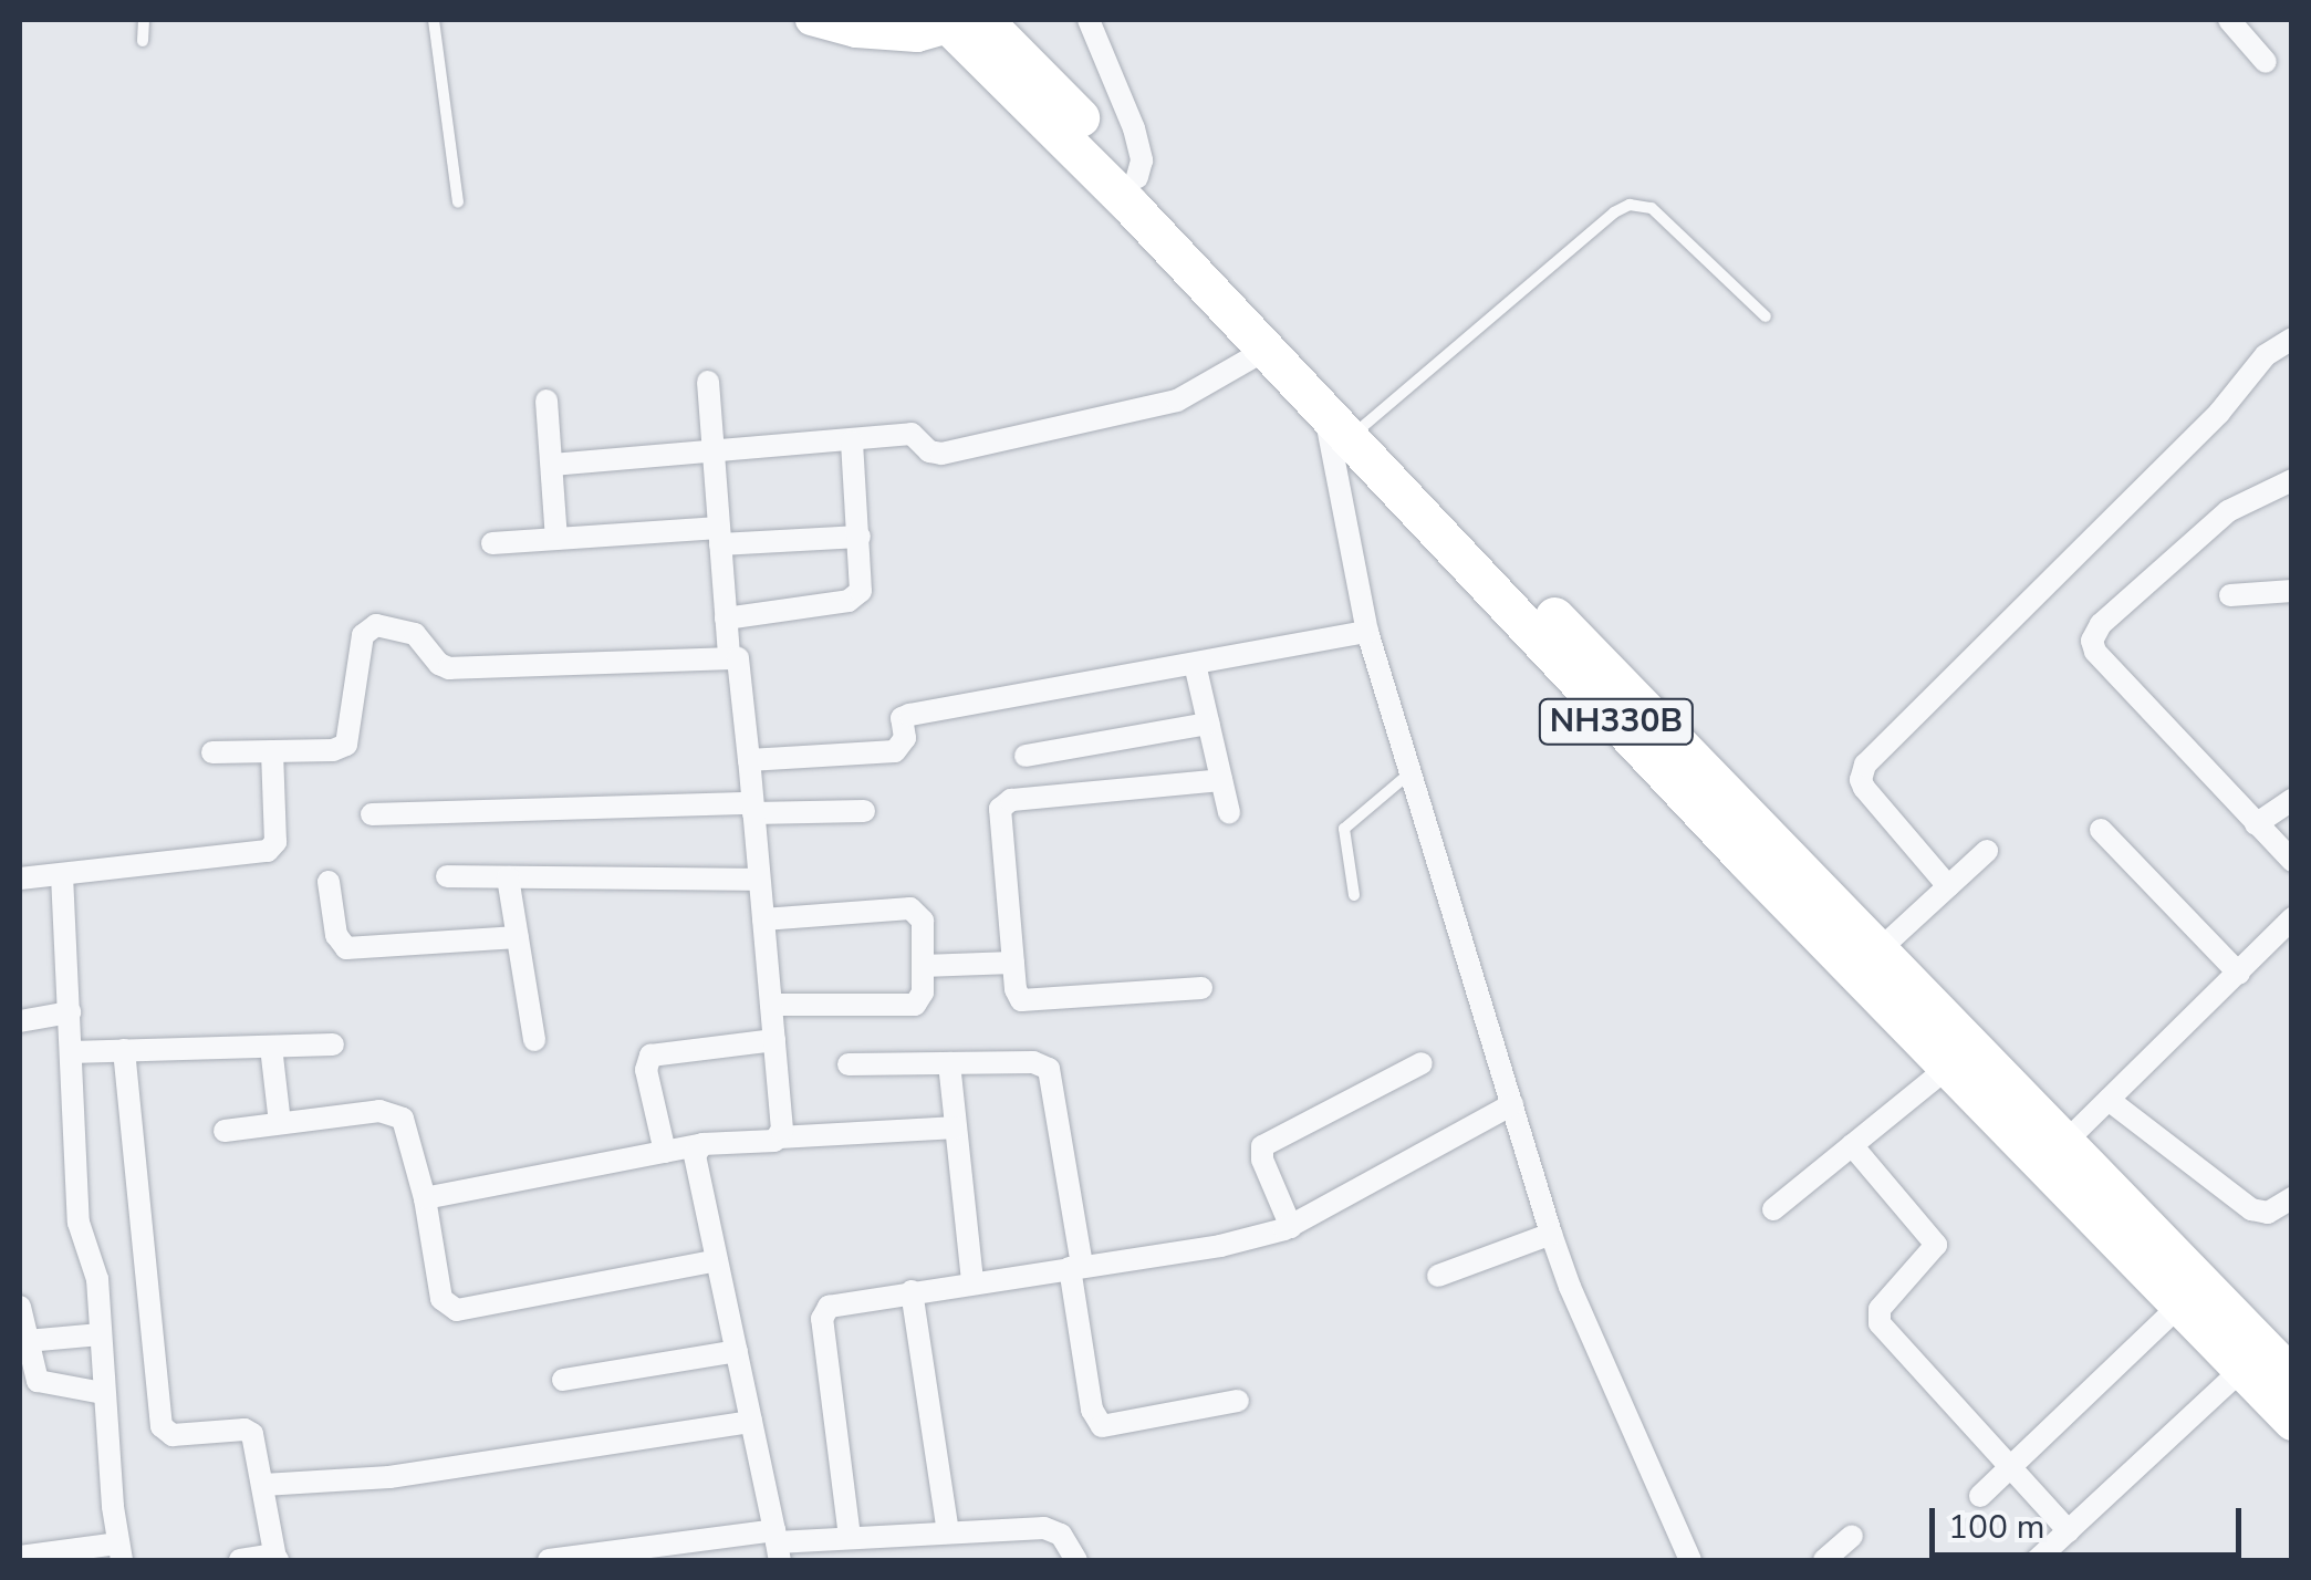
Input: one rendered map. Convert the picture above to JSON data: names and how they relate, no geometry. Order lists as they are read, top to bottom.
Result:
{
  "streets": {
    "highway": ["NH330B"]
  },
  "scale_bar": "100 m"
}
